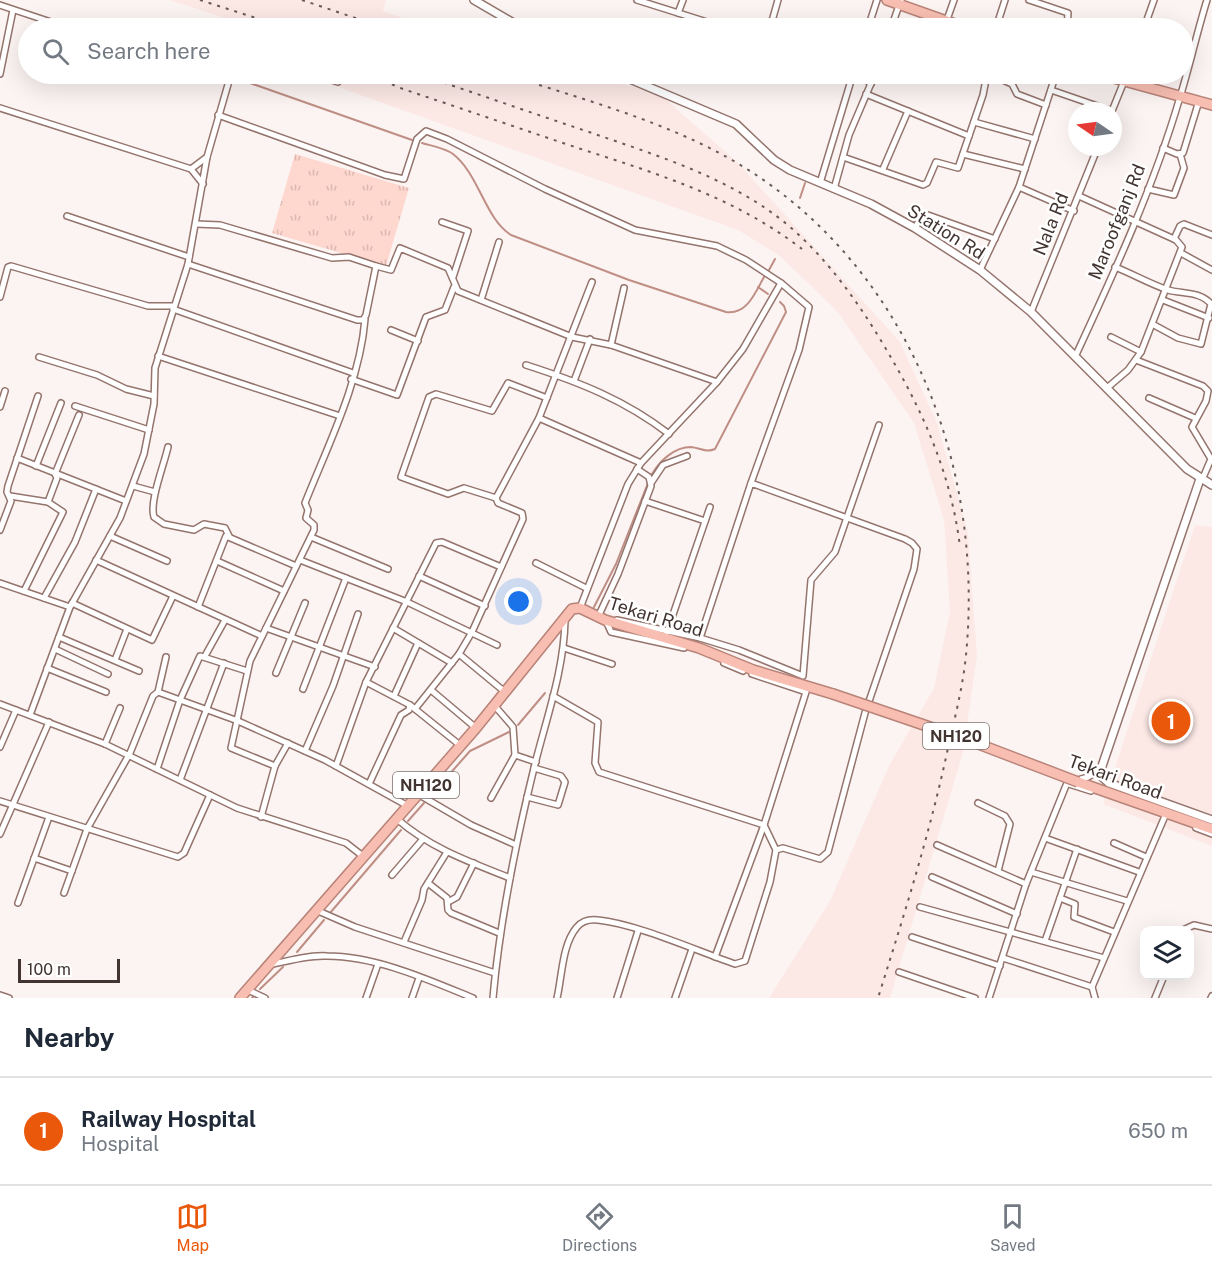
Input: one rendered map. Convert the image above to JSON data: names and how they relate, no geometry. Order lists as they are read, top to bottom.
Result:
{
  "streets": {
    "highway": ["Tekari Road", "NH120"],
    "street": ["Maroofganj Rd", "Nala Rd", "Station Rd"]
  },
  "crossings": [
    ["Maroofganj Rd", "Station Rd"],
    ["Nala Rd", "Station Rd"]
  ],
  "scale_bar": "100 m",
  "north": "left",
  "page": {
    "search": "Search here",
    "pins": "1",
    "scale": "100 m",
    "heading": "Nearby",
    "list": [
      {
        "mark": "1",
        "name": "Railway Hospital",
        "note": "Hospital",
        "value": "650 m"
      }
    ],
    "nav": ["Map", "Directions", "Saved"]
  }
}
